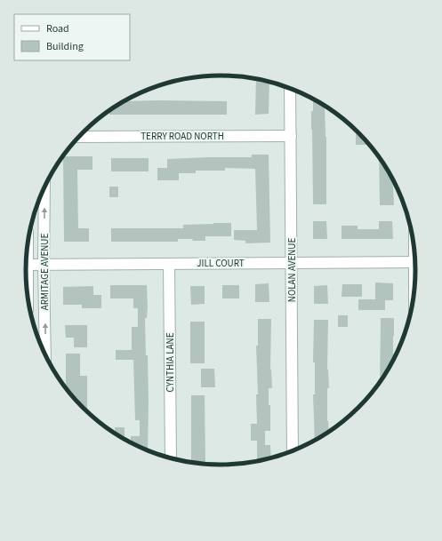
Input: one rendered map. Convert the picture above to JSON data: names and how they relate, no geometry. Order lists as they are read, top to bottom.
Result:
{
  "streets": {
    "street": [
      "TERRY ROAD NORTH",
      "JILL COURT",
      "NOLAN AVENUE",
      "ARMITAGE AVENUE",
      "CYNTHIA LANE"
    ]
  },
  "crossings": [
    ["TERRY ROAD NORTH", "NOLAN AVENUE"],
    ["JILL COURT", "NOLAN AVENUE"],
    ["JILL COURT", "ARMITAGE AVENUE"],
    ["JILL COURT", "CYNTHIA LANE"]
  ],
  "one_way": ["ARMITAGE AVENUE"],
  "legend": ["Road", "Building"]
}
